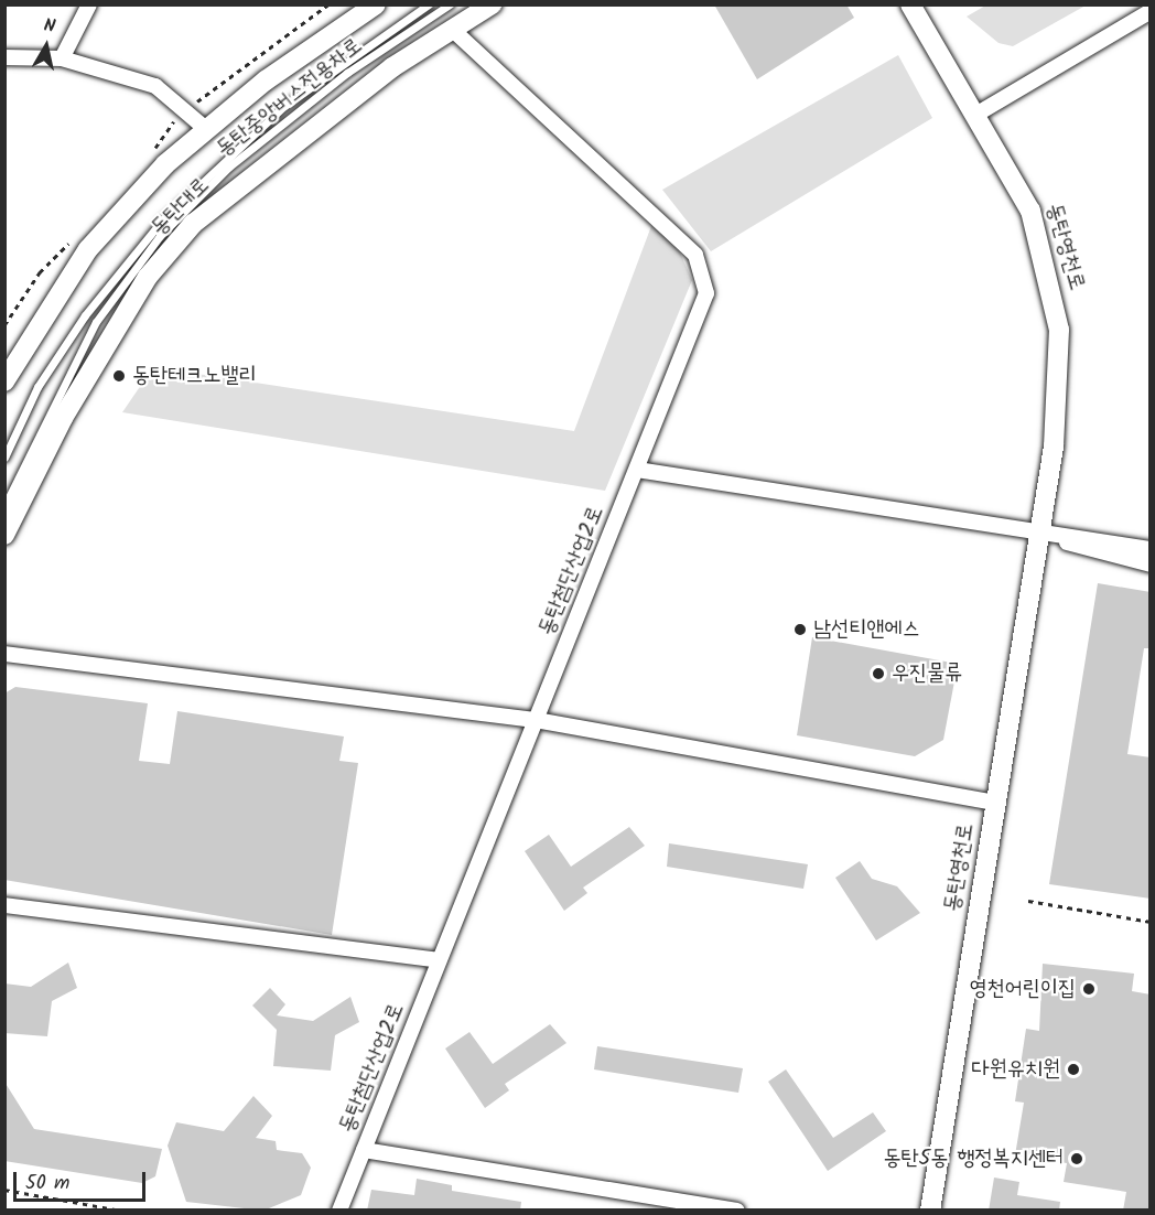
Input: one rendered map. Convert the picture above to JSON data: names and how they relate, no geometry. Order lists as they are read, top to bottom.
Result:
{
  "streets": {
    "main road": ["동탄대로", "동탄영천로"],
    "street": ["동탄첨단산업2로"],
    "lane": ["동탄중앙버스전용차로"]
  },
  "crossings": [
    ["동탄대로", "동탄첨단산업2로"]
  ],
  "places": [
    "동탄테크노밸리",
    "남선티앤에스",
    "우진물류",
    "영천어린이집",
    "다원유치원",
    "동탄5동 행정복지센터"
  ],
  "scale_bar": "50 m",
  "north": "top"
}
